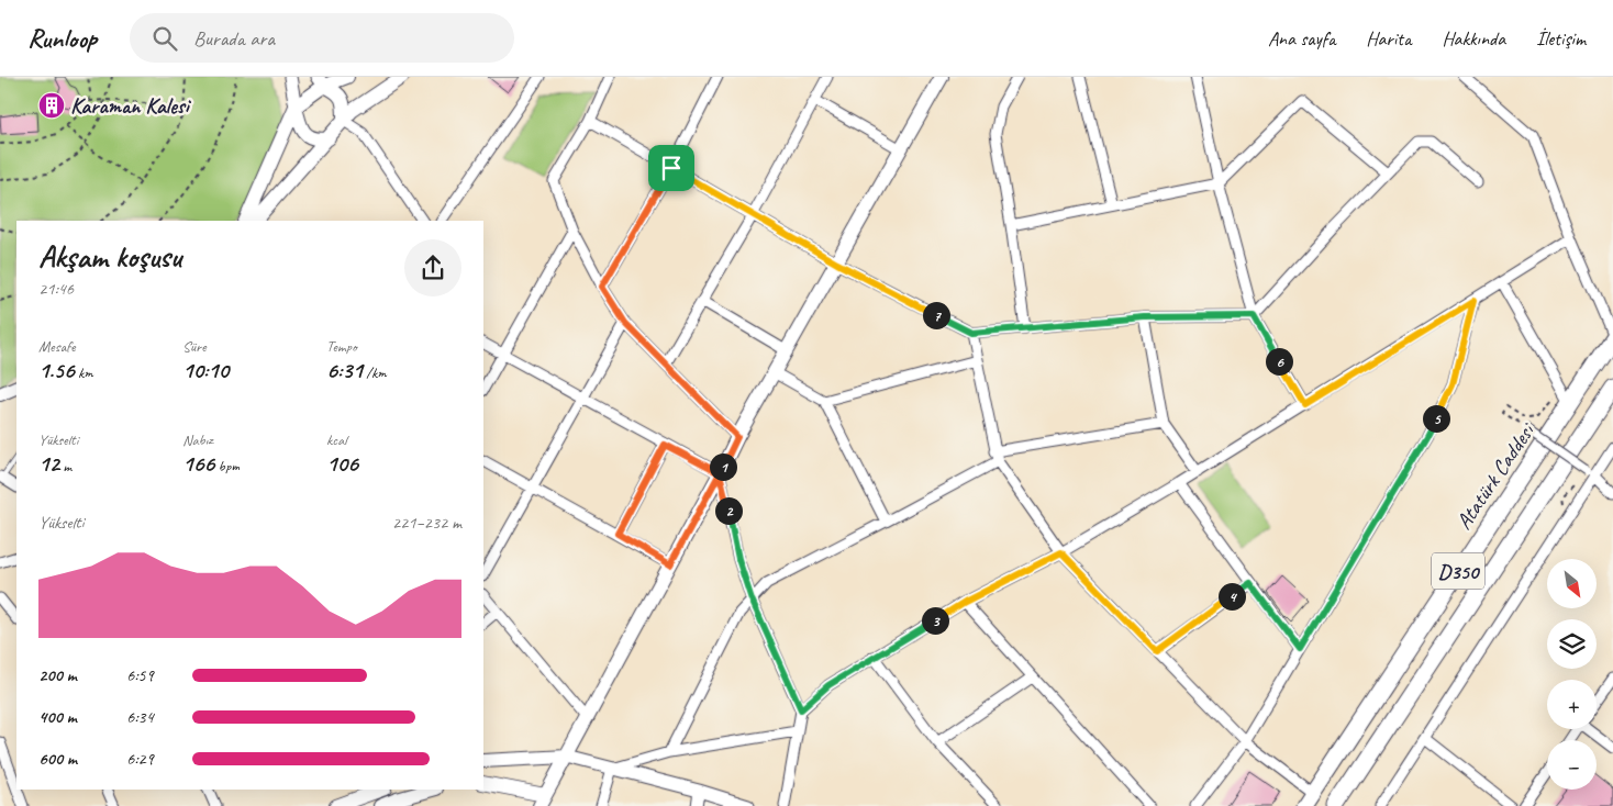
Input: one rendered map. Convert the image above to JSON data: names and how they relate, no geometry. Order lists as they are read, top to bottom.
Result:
{
  "streets": {
    "highway": ["Atatürk Caddesi", "D350"]
  },
  "places": {
    "building": ["Karaman Kalesi"]
  },
  "north": "bottom right",
  "page": {
    "header": "Runloop",
    "search": "Burada ara",
    "nav": [
      "Ana sayfa",
      "Harita",
      "Hakkında",
      "İletişim"
    ],
    "heading": ["Akşam koşusu", "21:46"],
    "pins": [
      "7",
      "6",
      "5",
      "1",
      "2",
      "4",
      "3"
    ],
    "stats": [
      ["Mesafe", "1.56 km"],
      ["Süre", "10:10"],
      ["Tempo", "6:31 /km"],
      ["Yükselti", "12 m"],
      ["Nabız", "166 bpm"],
      ["kcal", "106"]
    ],
    "chart": ["Yükselti", "221–232 m"],
    "map_buttons": ["+", "−"],
    "list": [
      {
        "name": "200 m",
        "note": "6:59"
      },
      {
        "name": "400 m",
        "note": "6:34"
      },
      {
        "name": "600 m",
        "note": "6:29"
      }
    ]
  }
}
